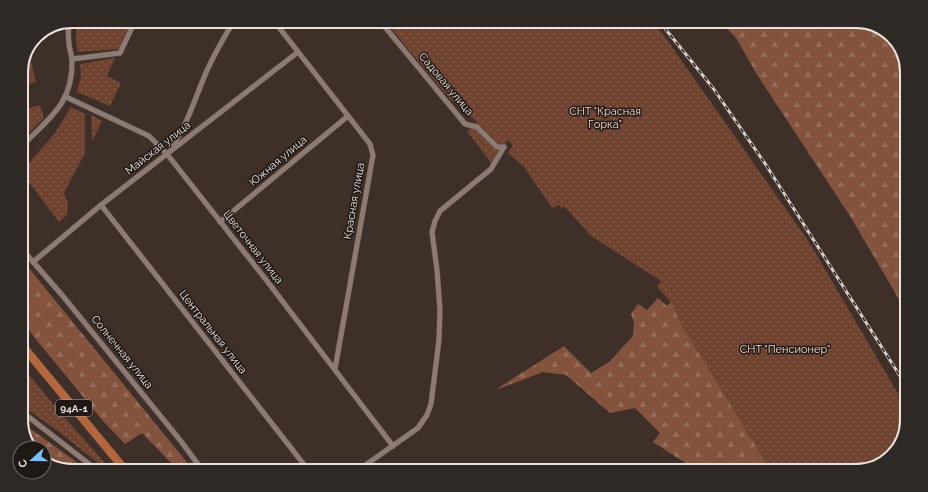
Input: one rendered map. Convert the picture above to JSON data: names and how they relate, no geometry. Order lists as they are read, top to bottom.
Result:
{
  "streets": {
    "main road": ["94А-1"],
    "street": [
      "Садовая улица",
      "Майская улица",
      "Южная улица",
      "Красная улица",
      "Цветочная улица",
      "Центральная улица",
      "Солнечная улица"
    ]
  },
  "crossings": [
    ["Садовая улица", "Цветочная улица"],
    ["Майская улица", "Красная улица"],
    ["Майская улица", "Цветочная улица"],
    ["Майская улица", "Центральная улица"],
    ["Майская улица", "Солнечная улица"],
    ["Южная улица", "Красная улица"],
    ["Южная улица", "Цветочная улица"],
    ["Красная улица", "Цветочная улица"]
  ],
  "parks": ["СНТ \"Красная Горка\"", "СНТ \"Пенсионер\""],
  "north": "left"
}
